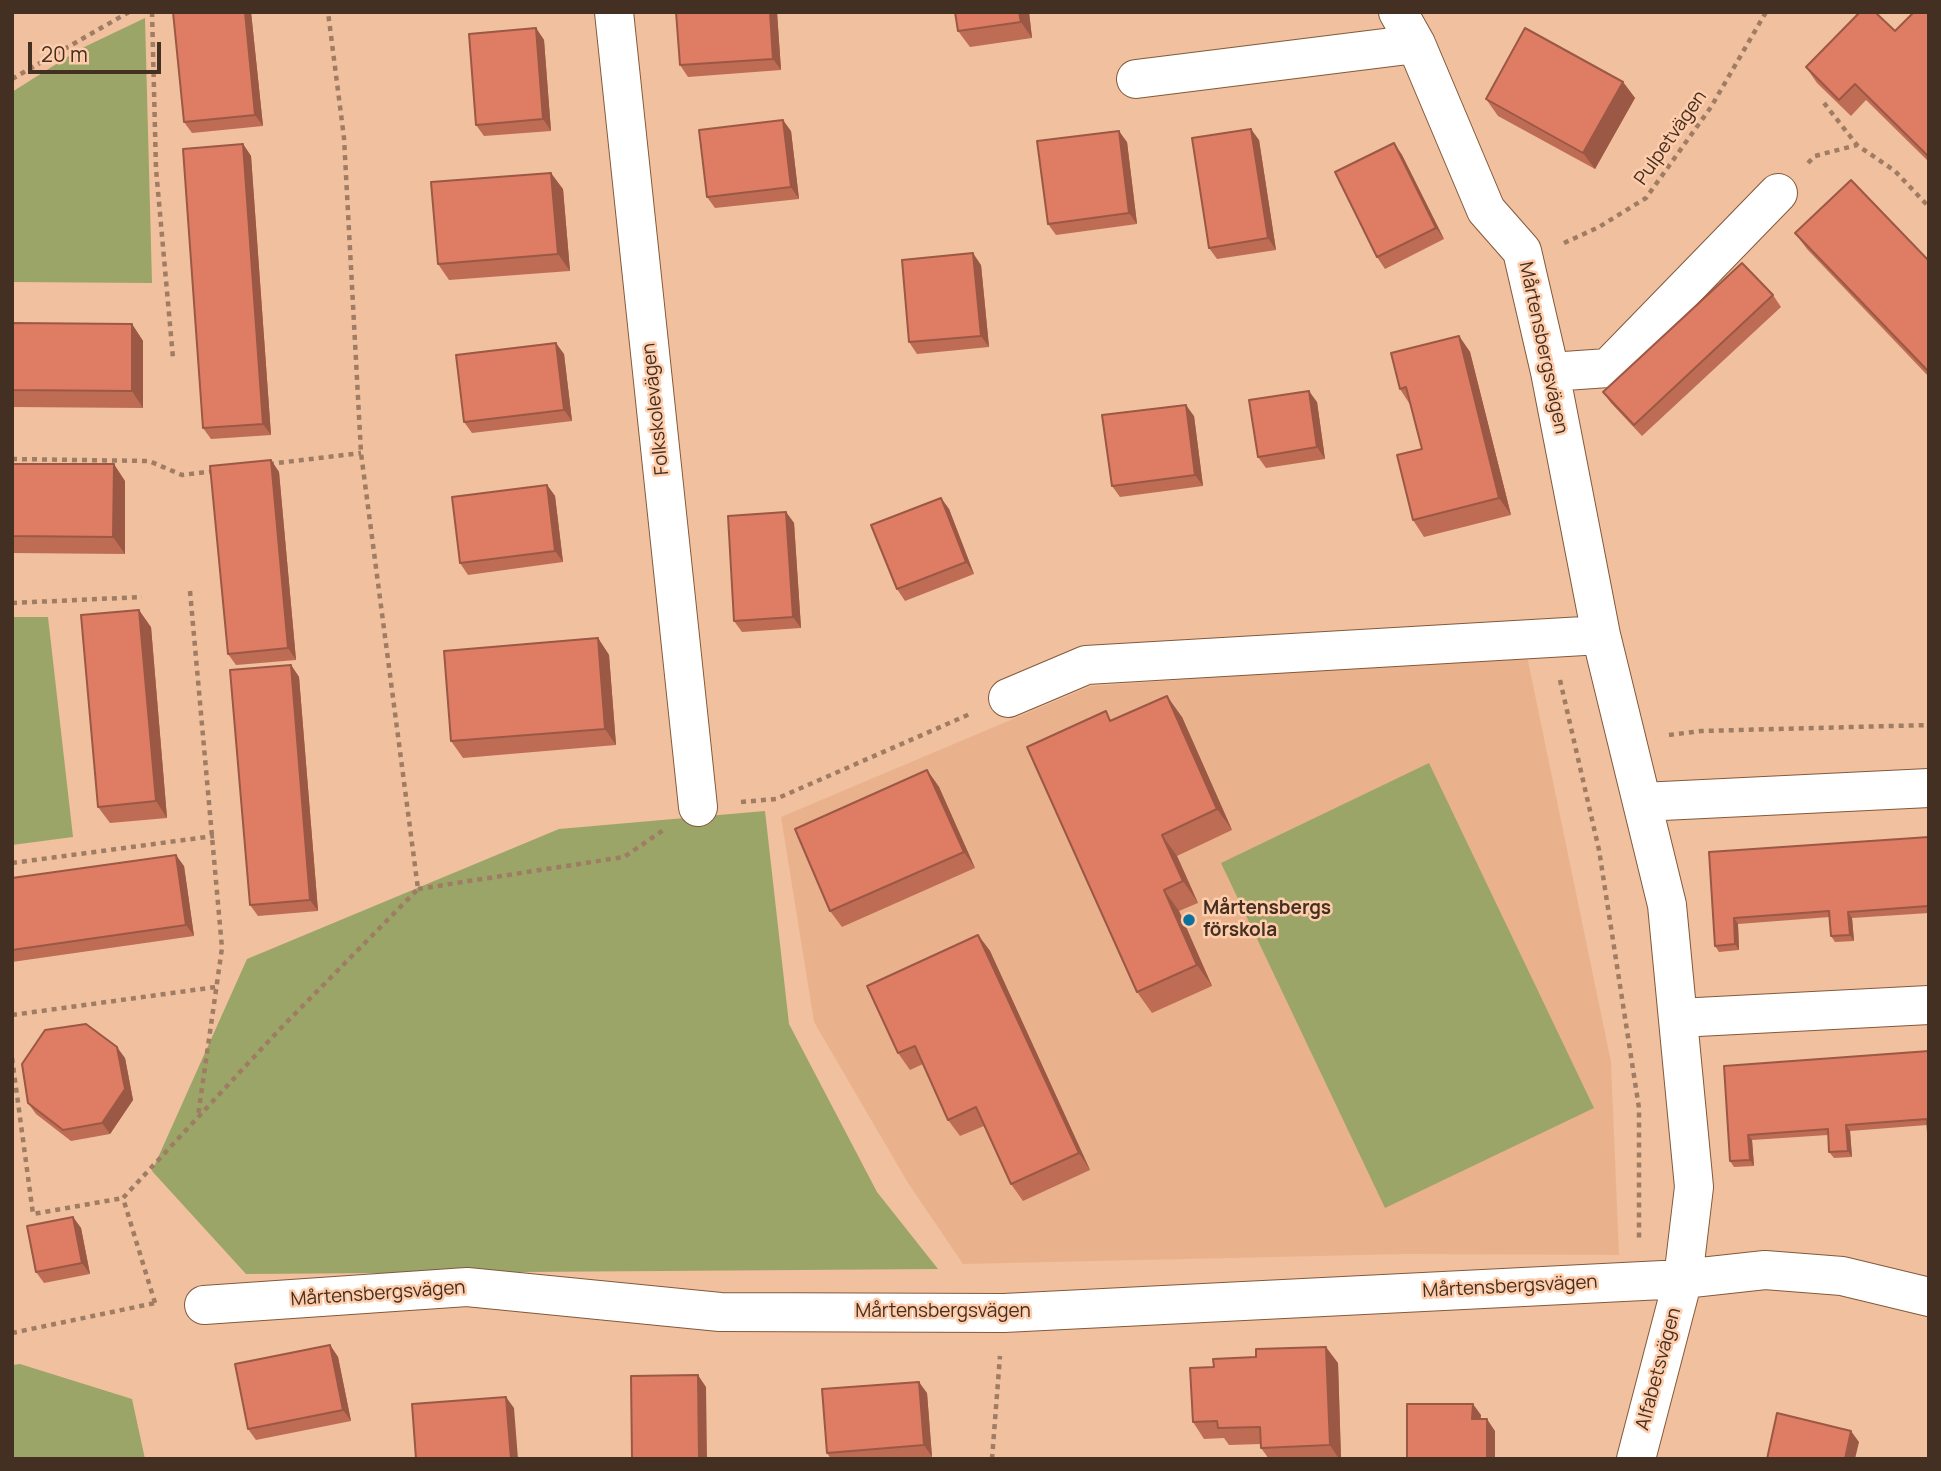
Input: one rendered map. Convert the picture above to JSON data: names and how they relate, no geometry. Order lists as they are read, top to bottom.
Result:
{
  "streets": {
    "street": ["Mårtensbergsvägen", "Folkskolevägen", "Alfabetsvägen"],
    "path": ["Pulpetvägen"]
  },
  "crossings": [
    ["Pulpetvägen", "Mårtensbergsvägen"],
    ["Mårtensbergsvägen", "Alfabetsvägen"]
  ],
  "places": ["Mårtensbergs förskola"],
  "scale_bar": "20 m"
}
